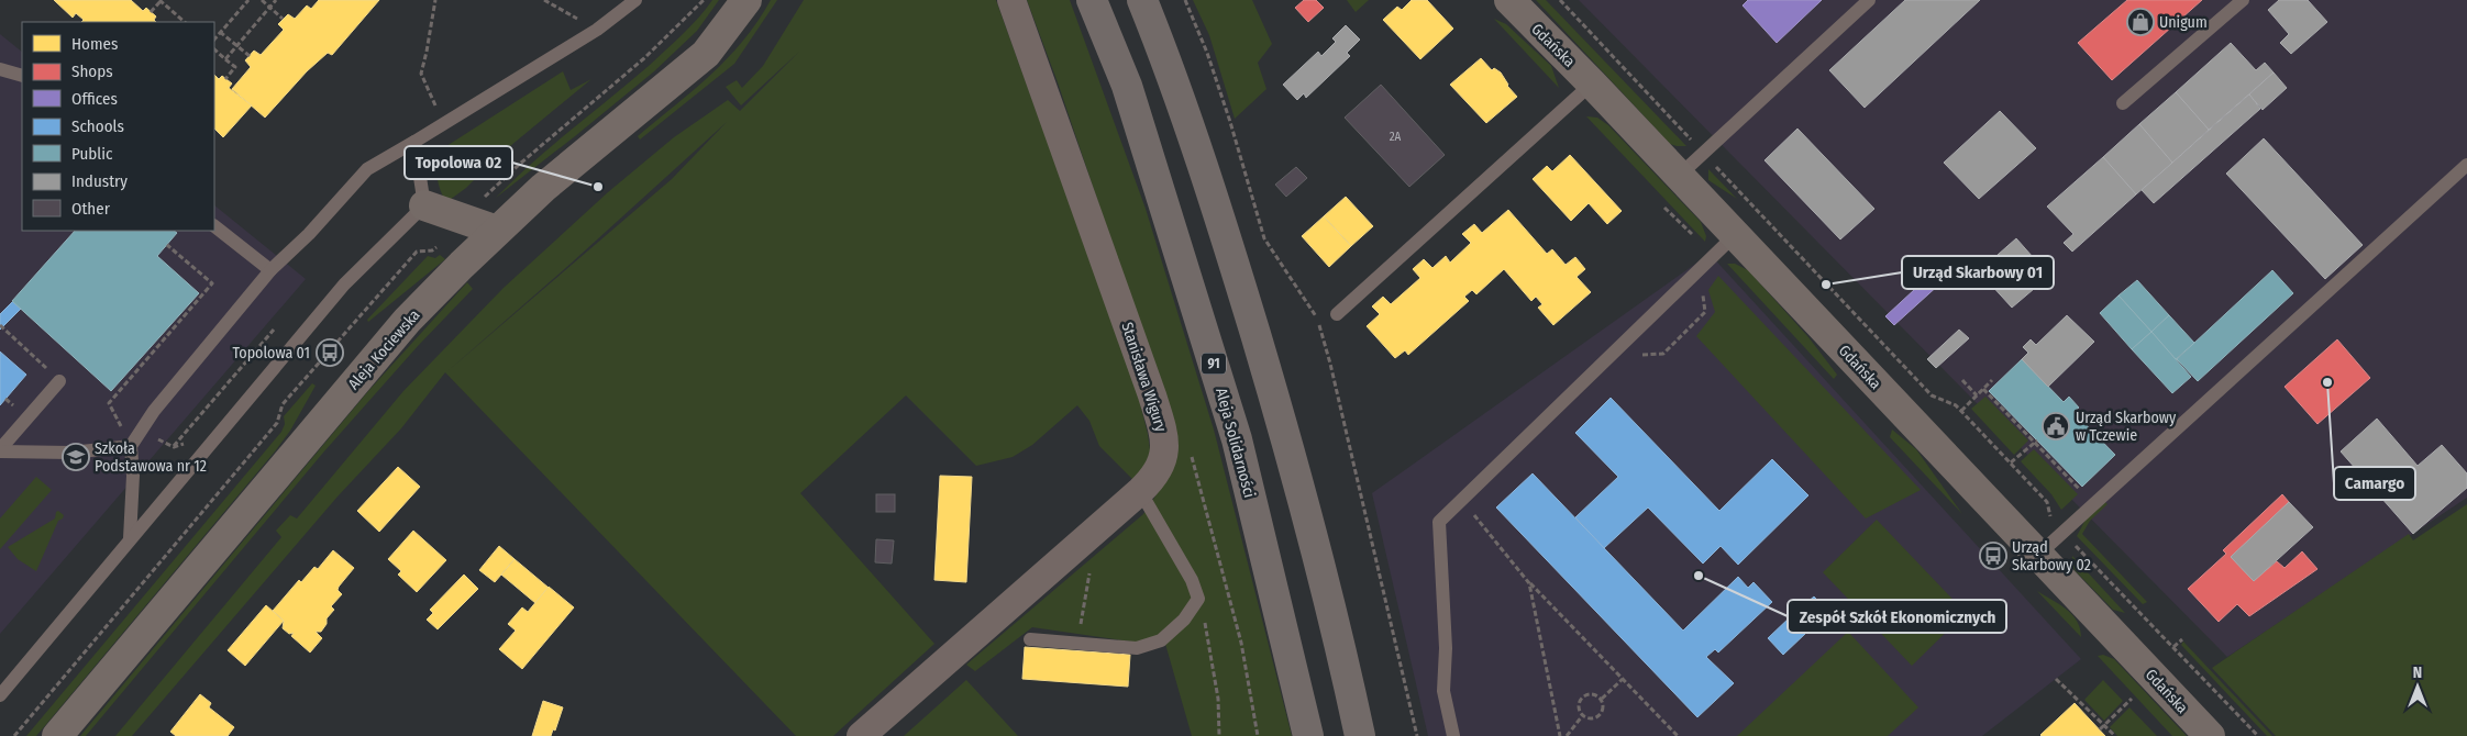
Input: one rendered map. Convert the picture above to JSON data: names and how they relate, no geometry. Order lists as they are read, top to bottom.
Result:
{
  "streets": {
    "main road": ["91", "Aleja Solidarności"],
    "street": ["Gdańska", "Aleja Kociewska", "Stanisława Wigury"]
  },
  "places": {
    "shop": ["Unigum"],
    "other": [
      "Topolowa 02",
      "Urząd Skarbowy 01",
      "Camargo",
      "Zespół Szkół Ekonomicznych"
    ],
    "bus stop": ["Topolowa 01", "Urząd Skarbowy 02"],
    "public building": ["Urząd Skarbowy w Tczewie"],
    "school or university": ["Szkoła Podstawowa nr 12"]
  },
  "house_numbers": ["2A"],
  "legend": [
    "Homes",
    "Shops",
    "Offices",
    "Schools",
    "Public",
    "Industry",
    "Other"
  ],
  "north": "top"
}
